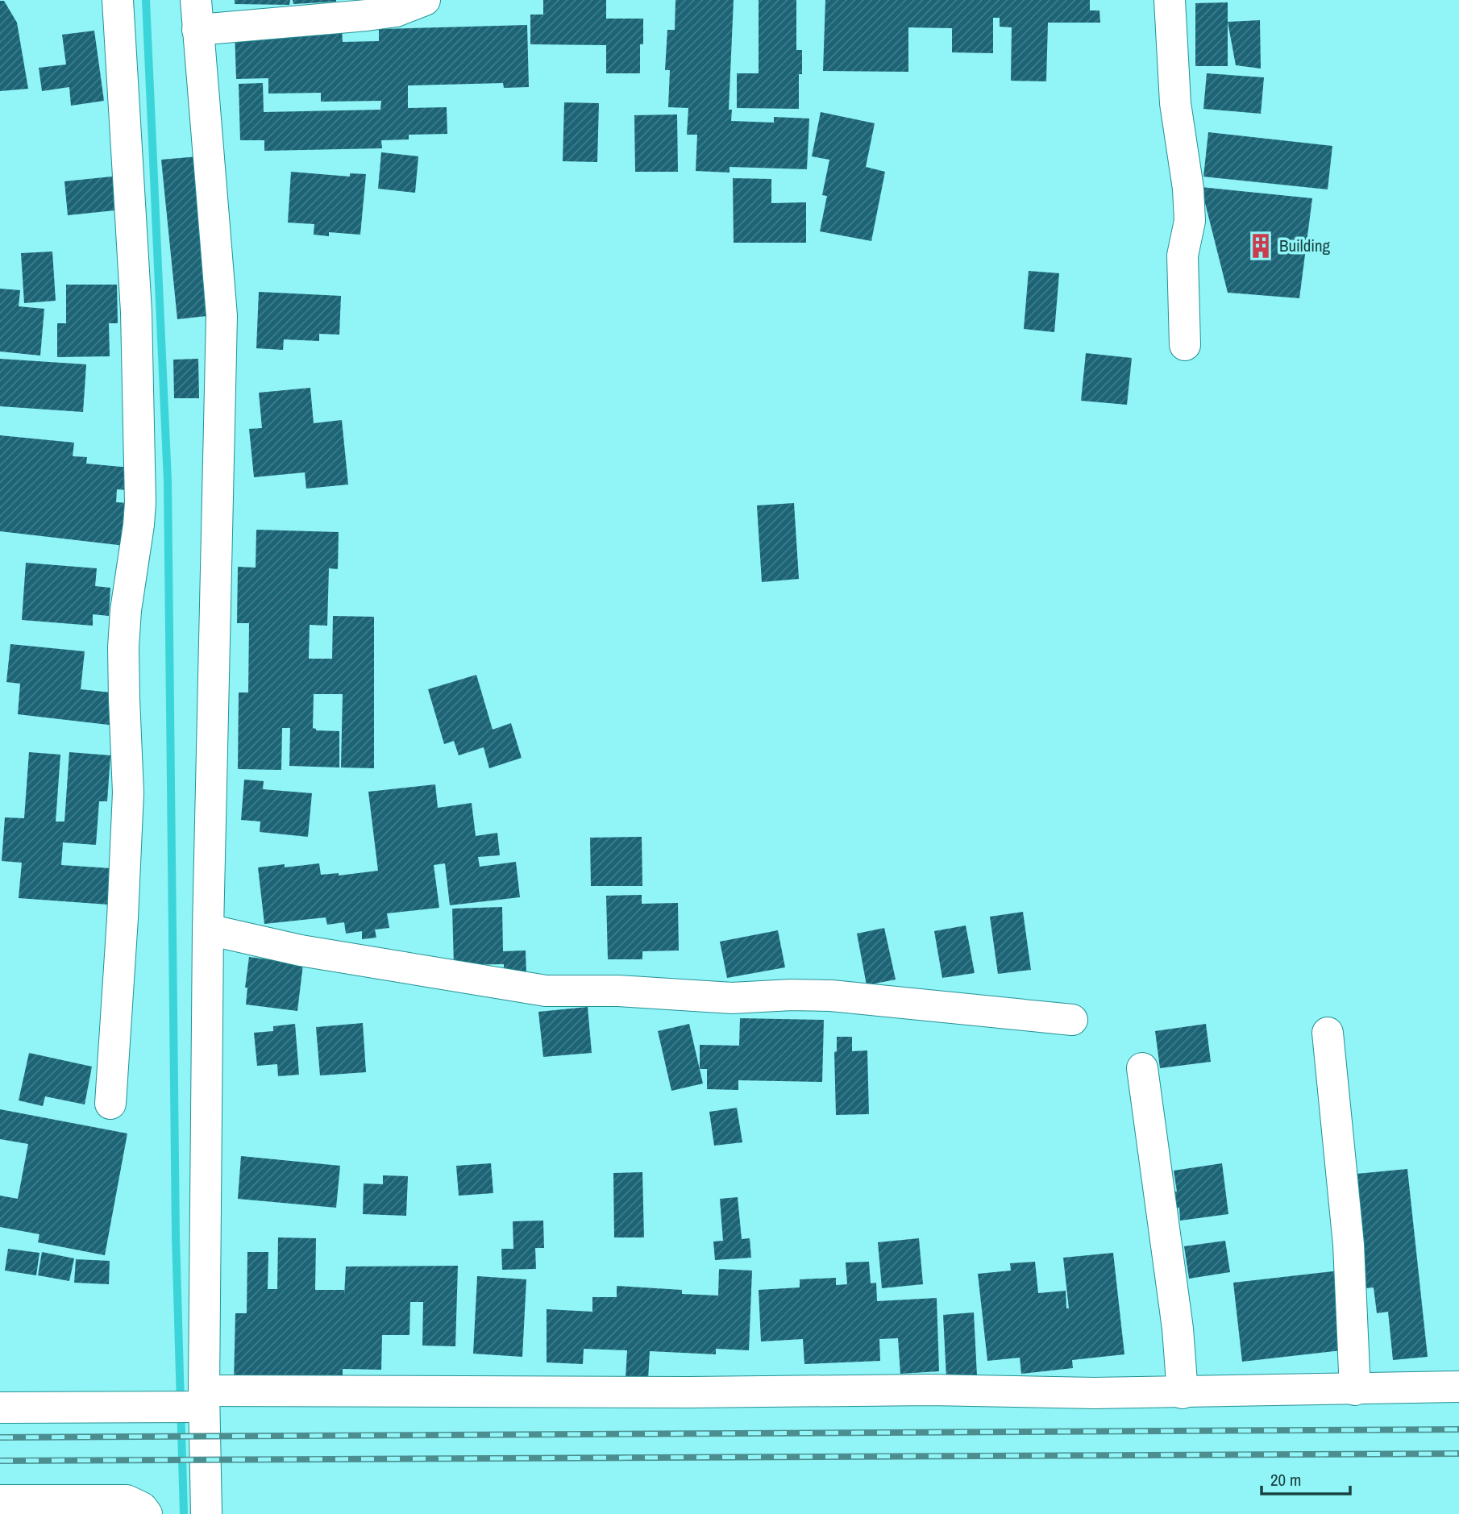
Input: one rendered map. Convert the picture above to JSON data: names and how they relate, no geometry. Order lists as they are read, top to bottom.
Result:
{
  "places": {
    "building": ["Building"]
  },
  "scale_bar": "20 m"
}
